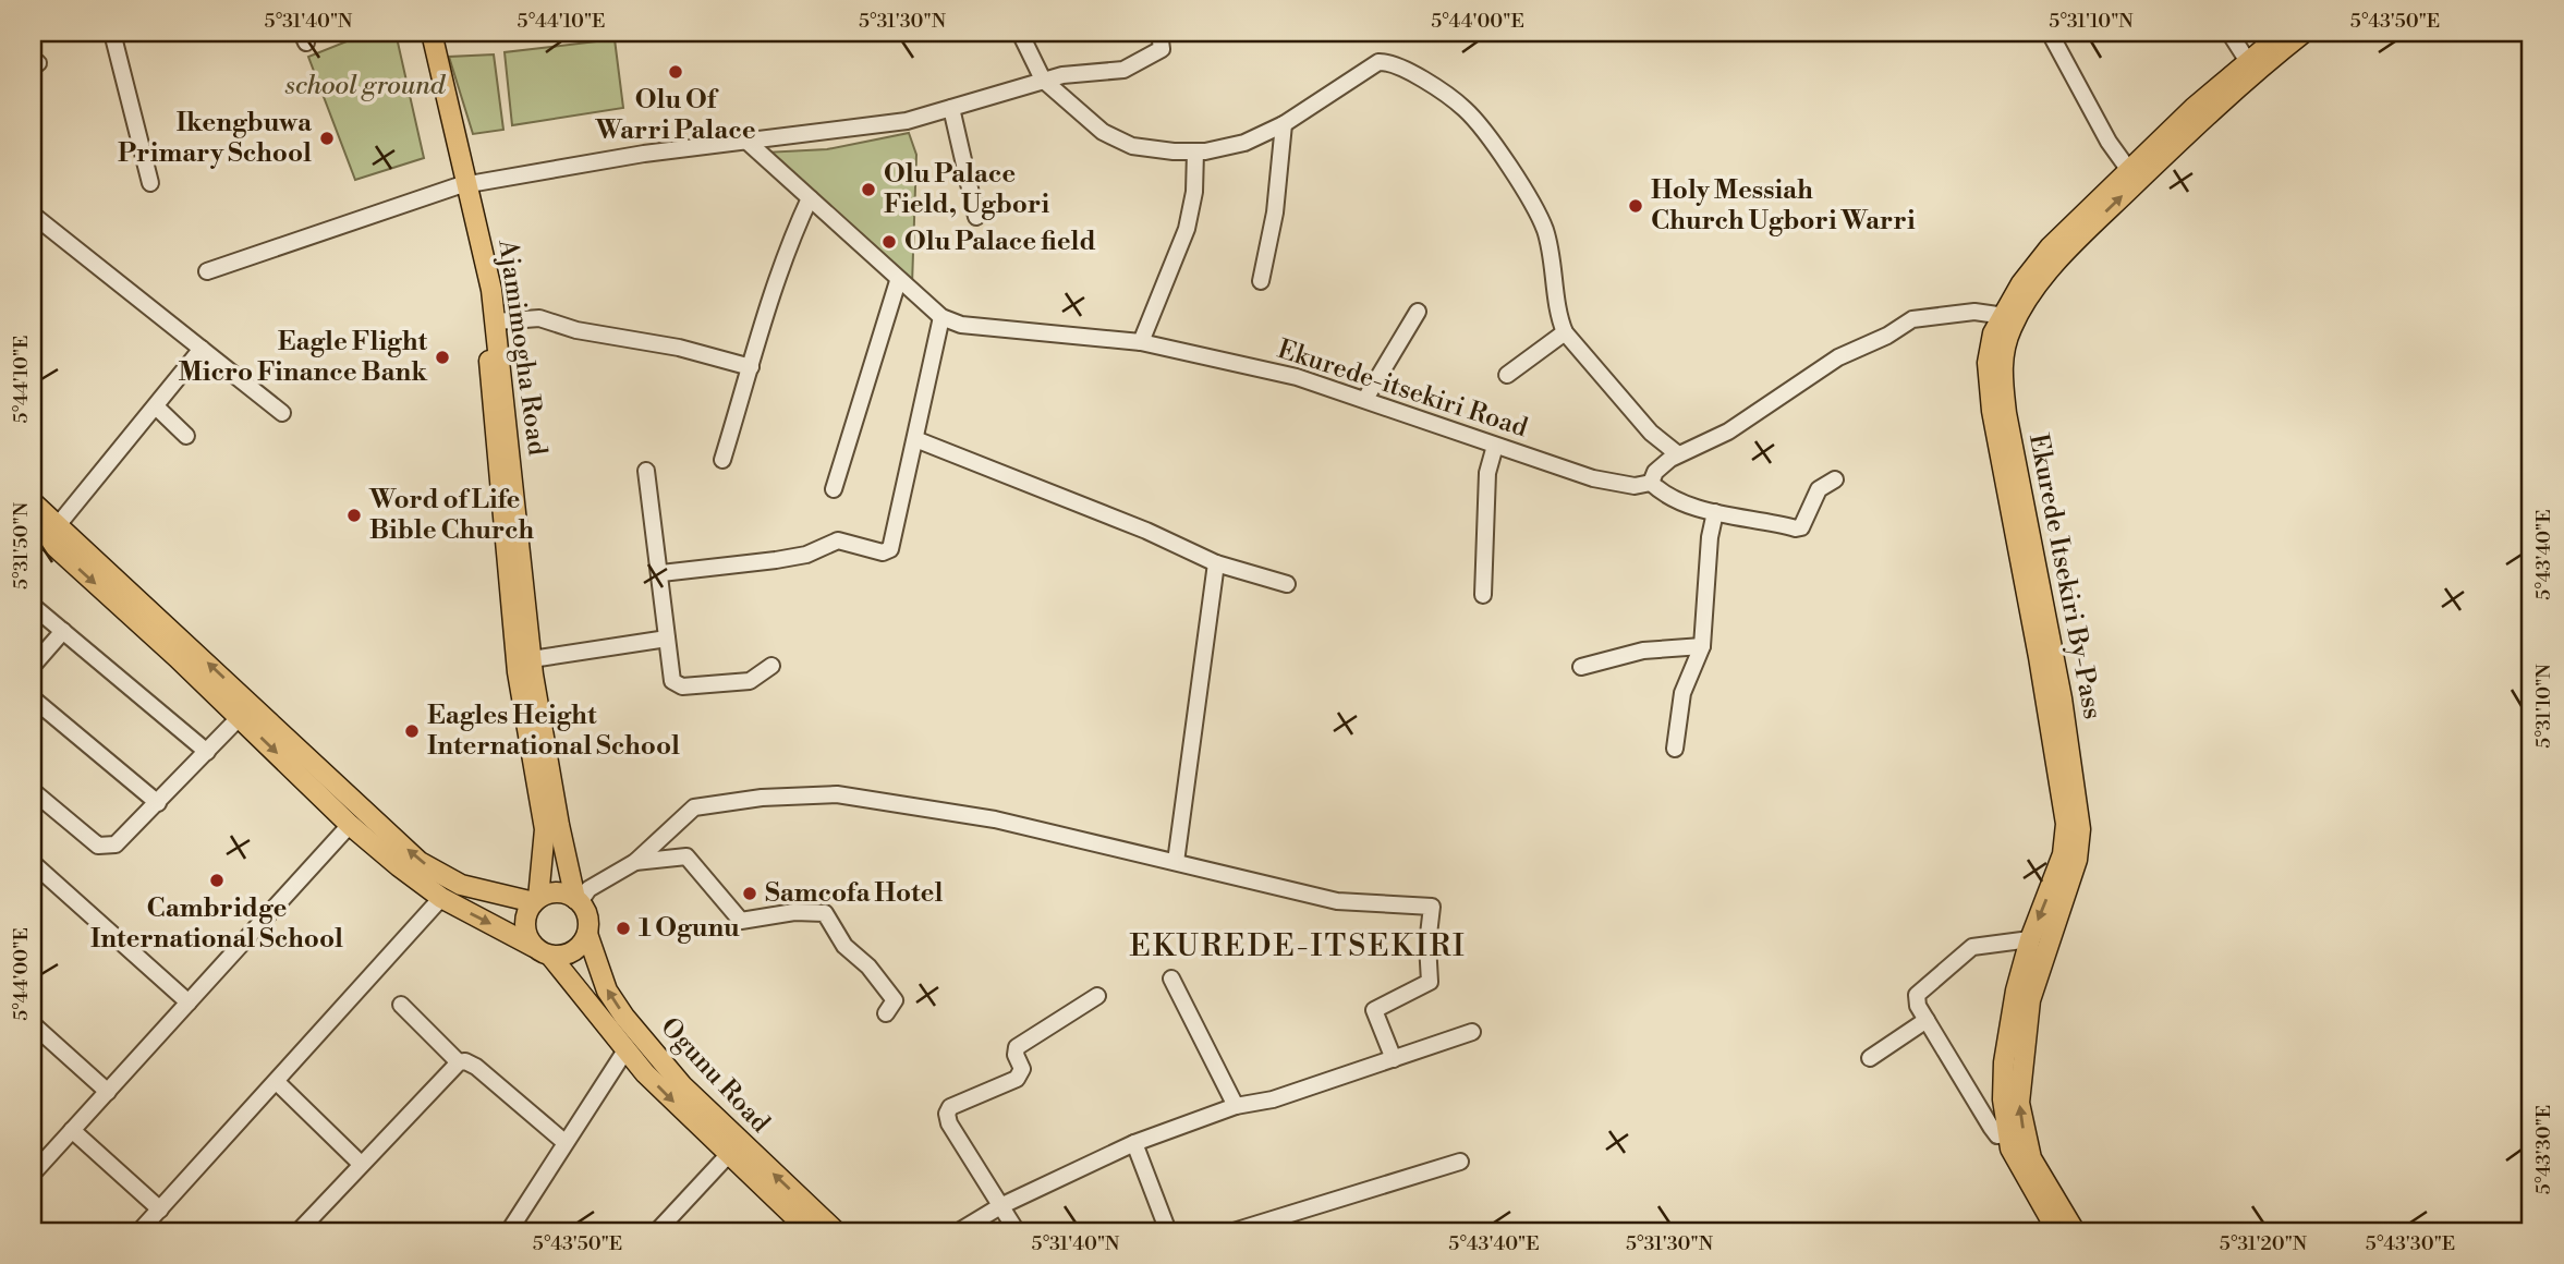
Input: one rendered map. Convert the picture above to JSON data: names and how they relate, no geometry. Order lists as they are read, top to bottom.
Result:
{
  "streets": {
    "main road": ["Ajamimogha Road", "Ekurede Itsekiri By-Pass", "Ogunu Road"],
    "street": ["Ekurede-itsekiri Road"]
  },
  "crossings": [
    ["Ajamimogha Road", "Ogunu Road"]
  ],
  "districts": ["EKUREDE-ITSEKIRI"],
  "parks": ["school ground"],
  "places": [
    "Olu Of Warri Palace",
    "Ikengbuwa Primary School",
    "Olu Palace Field, Ugbori",
    "Holy Messiah Church Ugbori Warri",
    "Olu Palace field",
    "Eagle Flight Micro Finance Bank",
    "Word of Life Bible Church",
    "Eagles Height International School",
    "Cambridge International School",
    "Samcofa Hotel",
    "1 Ogunu"
  ],
  "coordinates": [
    "5°31'40\"N",
    "5°44'10\"E",
    "5°31'30\"N",
    "5°44'00\"E",
    "5°31'10\"N",
    "5°43'50\"E",
    "5°31'50\"N",
    "5°43'40\"E",
    "5°43'30\"E",
    "5°31'20\"N"
  ]
}
